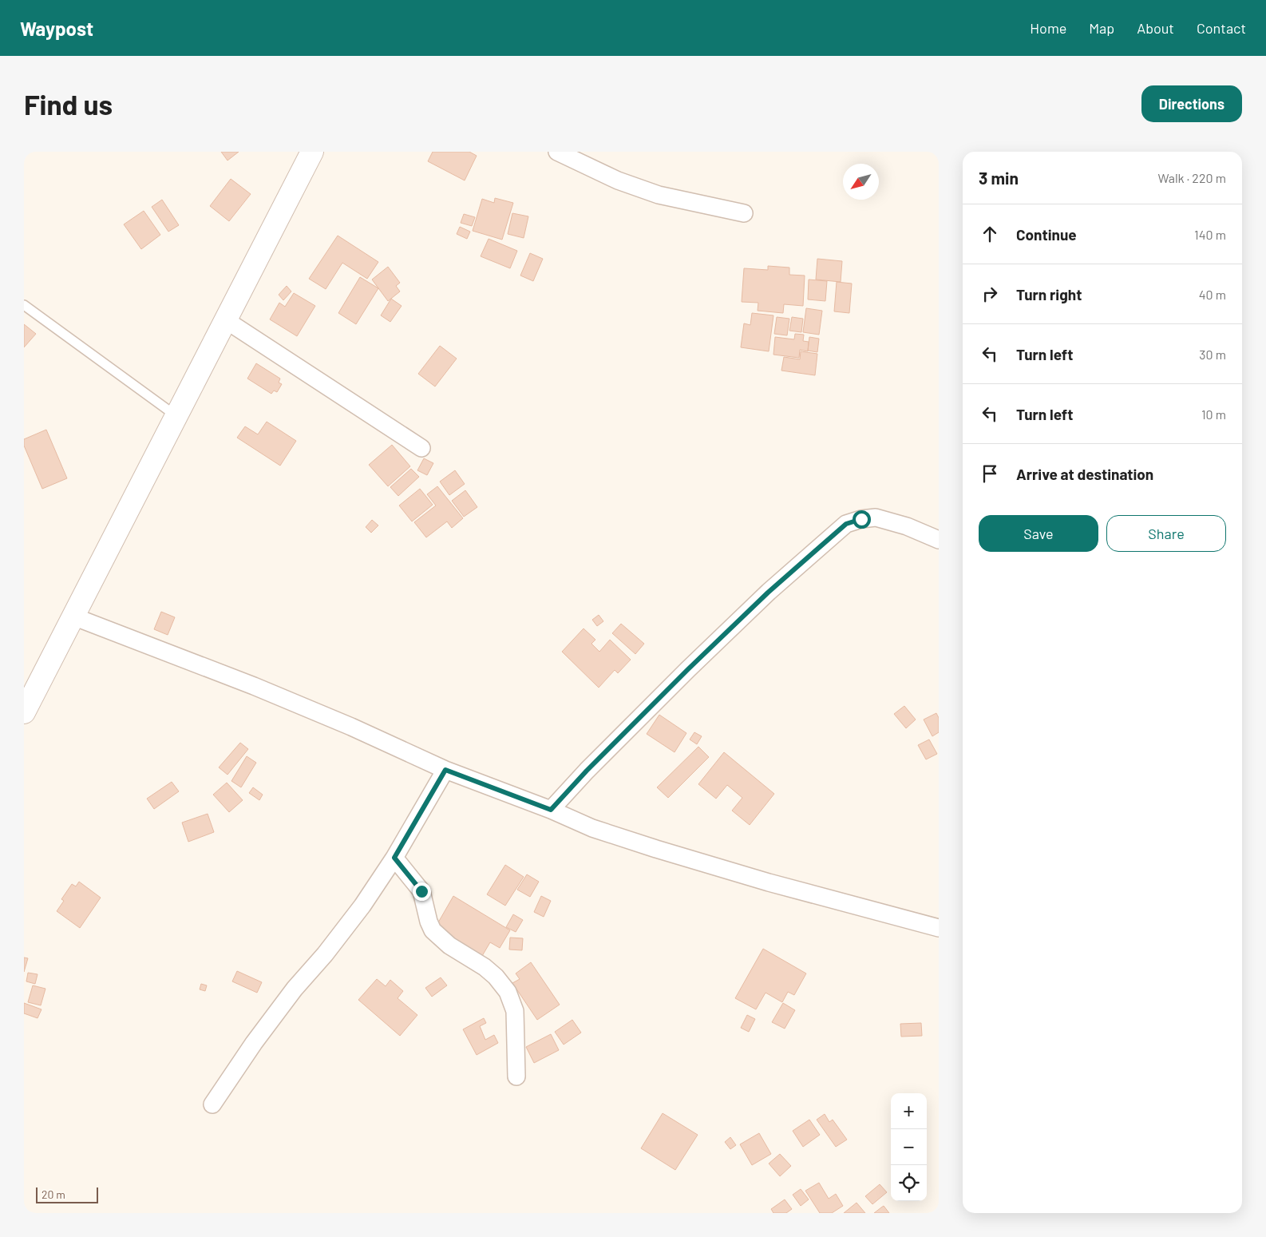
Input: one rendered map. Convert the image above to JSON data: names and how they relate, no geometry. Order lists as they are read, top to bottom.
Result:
{
  "scale_bar": "20 m",
  "north": "bottom left",
  "page": {
    "header": "Waypost",
    "nav": [
      "Home",
      "Map",
      "About",
      "Contact"
    ],
    "buttons": [
      "Directions",
      ["Save", "Share"]
    ],
    "title": "Find us",
    "heading": ["3 min", "Walk · 220 m"],
    "list": [
      ["Continue", "140 m"],
      ["Turn right", "40 m"],
      ["Turn left", "30 m"],
      ["Turn left", "10 m"],
      "Arrive at destination"
    ],
    "map_buttons": ["+", "−"],
    "scale": "20 m"
  }
}
